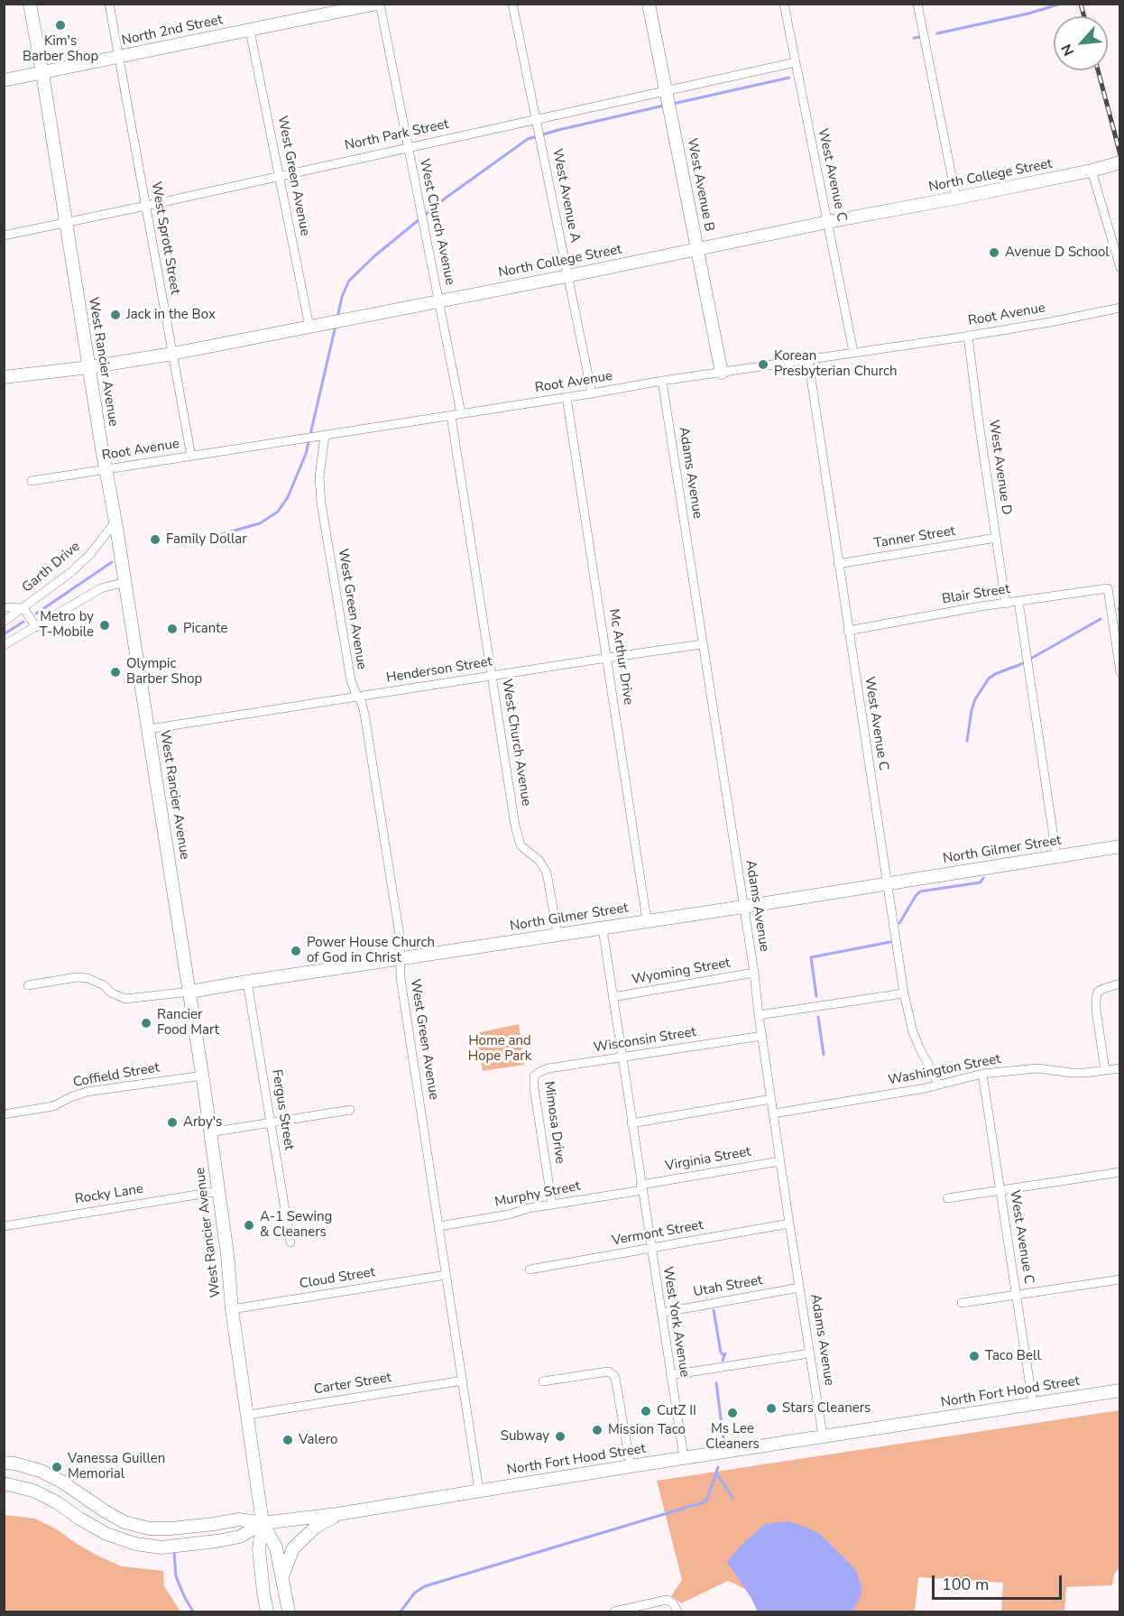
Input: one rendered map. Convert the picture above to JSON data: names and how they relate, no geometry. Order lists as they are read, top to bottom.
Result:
{
  "streets": {
    "street": [
      "North 2nd Street",
      "North Park Street",
      "West Avenue C",
      "West Green Avenue",
      "North College Street",
      "West Avenue B",
      "West Avenue A",
      "West Church Avenue",
      "West Sprott Street",
      "Root Avenue",
      "West Rancier Avenue",
      "West Avenue D",
      "Adams Avenue",
      "Tanner Street",
      "Garth Drive",
      "Blair Street",
      "Mc Arthur Drive",
      "Henderson Street",
      "North Gilmer Street",
      "Wyoming Street",
      "Wisconsin Street",
      "Washington Street",
      "Coffield Street",
      "Fergus Street",
      "Mimosa Drive",
      "Virginia Street",
      "Rocky Lane",
      "Murphy Street",
      "Vermont Street",
      "Cloud Street",
      "Utah Street",
      "West York Avenue",
      "Carter Street",
      "North Fort Hood Street"
    ]
  },
  "crossings": [
    ["North 2nd Street", "West Green Avenue"],
    ["North 2nd Street", "West Church Avenue"],
    ["North 2nd Street", "West Sprott Street"],
    ["North 2nd Street", "West Rancier Avenue"],
    ["North Park Street", "West Avenue C"],
    ["North Park Street", "West Green Avenue"],
    ["North Park Street", "West Avenue B"],
    ["North Park Street", "West Avenue A"],
    ["North Park Street", "West Church Avenue"],
    ["North Park Street", "West Sprott Street"],
    ["North Park Street", "West Rancier Avenue"],
    ["West Avenue C", "North College Street"],
    ["West Avenue C", "Root Avenue"],
    ["West Avenue C", "Tanner Street"],
    ["West Avenue C", "Blair Street"],
    ["West Avenue C", "North Gilmer Street"],
    ["West Avenue C", "Washington Street"],
    ["West Avenue C", "North Fort Hood Street"],
    ["West Green Avenue", "North College Street"],
    ["West Green Avenue", "Root Avenue"],
    ["West Green Avenue", "Henderson Street"],
    ["West Green Avenue", "North Gilmer Street"],
    ["West Green Avenue", "Murphy Street"],
    ["West Green Avenue", "Cloud Street"],
    ["West Green Avenue", "Carter Street"],
    ["West Green Avenue", "North Fort Hood Street"],
    ["North College Street", "West Avenue B"],
    ["North College Street", "West Avenue A"],
    ["North College Street", "West Church Avenue"],
    ["North College Street", "West Sprott Street"],
    ["North College Street", "West Rancier Avenue"],
    ["West Avenue B", "Root Avenue"],
    ["West Avenue A", "Root Avenue"],
    ["West Church Avenue", "Root Avenue"],
    ["West Church Avenue", "Henderson Street"],
    ["West Church Avenue", "North Gilmer Street"],
    ["West Sprott Street", "Root Avenue"],
    ["Root Avenue", "West Rancier Avenue"],
    ["Root Avenue", "West Avenue D"],
    ["Root Avenue", "Adams Avenue"],
    ["Root Avenue", "Mc Arthur Drive"],
    ["West Rancier Avenue", "Garth Drive"],
    ["West Rancier Avenue", "Henderson Street"],
    ["West Rancier Avenue", "North Gilmer Street"],
    ["West Rancier Avenue", "Coffield Street"],
    ["West Rancier Avenue", "Rocky Lane"],
    ["West Rancier Avenue", "Cloud Street"],
    ["West Rancier Avenue", "Carter Street"],
    ["West Rancier Avenue", "North Fort Hood Street"],
    ["West Avenue D", "Tanner Street"],
    ["West Avenue D", "Blair Street"],
    ["Adams Avenue", "Henderson Street"],
    ["Adams Avenue", "North Gilmer Street"],
    ["Adams Avenue", "Wyoming Street"],
    ["Adams Avenue", "Wisconsin Street"],
    ["Adams Avenue", "Washington Street"],
    ["Adams Avenue", "Virginia Street"],
    ["Adams Avenue", "Vermont Street"],
    ["Adams Avenue", "Utah Street"],
    ["Adams Avenue", "North Fort Hood Street"],
    ["Mc Arthur Drive", "Henderson Street"],
    ["Mc Arthur Drive", "North Gilmer Street"],
    ["North Gilmer Street", "Fergus Street"],
    ["North Gilmer Street", "West York Avenue"],
    ["Wyoming Street", "West York Avenue"],
    ["Wisconsin Street", "Mimosa Drive"],
    ["Wisconsin Street", "West York Avenue"],
    ["Mimosa Drive", "Murphy Street"],
    ["Virginia Street", "Murphy Street"],
    ["Virginia Street", "West York Avenue"],
    ["Murphy Street", "West York Avenue"],
    ["Vermont Street", "West York Avenue"],
    ["Utah Street", "West York Avenue"],
    ["West York Avenue", "North Fort Hood Street"]
  ],
  "parks": ["Home and Hope Park"],
  "places": [
    "Kim's Barber Shop",
    "Avenue D School",
    "Jack in the Box",
    "Korean Presbyterian Church",
    "Family Dollar",
    "Metro by T-Mobile",
    "Picante",
    "Olympic Barber Shop",
    "Power House Church of God in Christ",
    "Rancier Food Mart",
    "Arby's",
    "A-1 Sewing & Cleaners",
    "Taco Bell",
    "Stars Cleaners",
    "CutZ II",
    "Ms Lee Cleaners",
    "Mission Taco",
    "Subway",
    "Valero",
    "Vanessa Guillen Memorial"
  ],
  "scale_bar": "100 m",
  "north": "bottom left"
}
